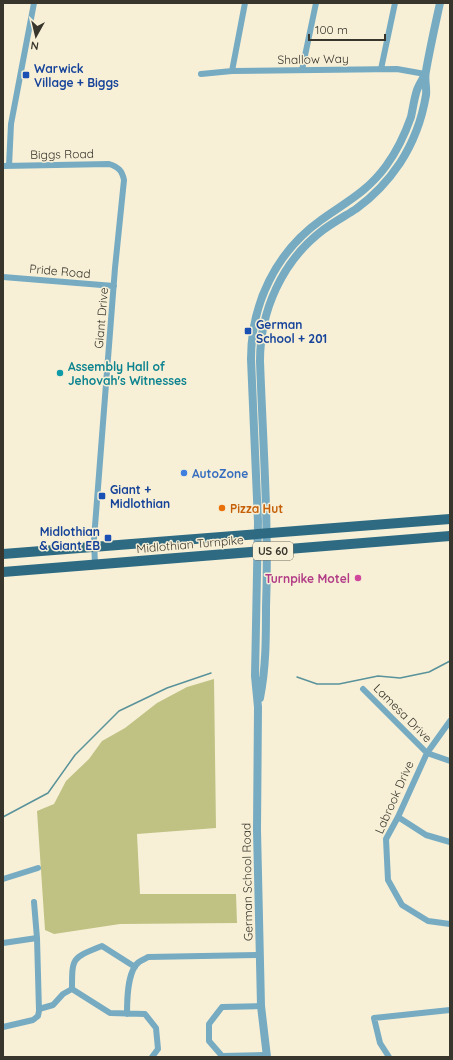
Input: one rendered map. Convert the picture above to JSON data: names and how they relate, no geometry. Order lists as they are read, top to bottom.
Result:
{
  "streets": {
    "main road": ["Midlothian Turnpike", "US 60"],
    "street": [
      "Shallow Way",
      "Biggs Road",
      "Pride Road",
      "Giant Drive",
      "Lamesa Drive",
      "Labrook Drive",
      "German School Road"
    ]
  },
  "crossings": [
    ["Biggs Road", "Giant Drive"],
    ["Pride Road", "Giant Drive"],
    ["Giant Drive", "Midlothian Turnpike"],
    ["Midlothian Turnpike", "German School Road"],
    ["Lamesa Drive", "Labrook Drive"]
  ],
  "places": {
    "transit": [
      "Warwick Village + Biggs",
      "German School + 201",
      "Giant + Midlothian",
      "Midlothian & Giant EB"
    ],
    "other": [
      "Assembly Hall of Jehovah's Witnesses",
      "AutoZone",
      "Pizza Hut",
      "Turnpike Motel"
    ]
  },
  "scale_bar": "100 m",
  "north": "bottom"
}
